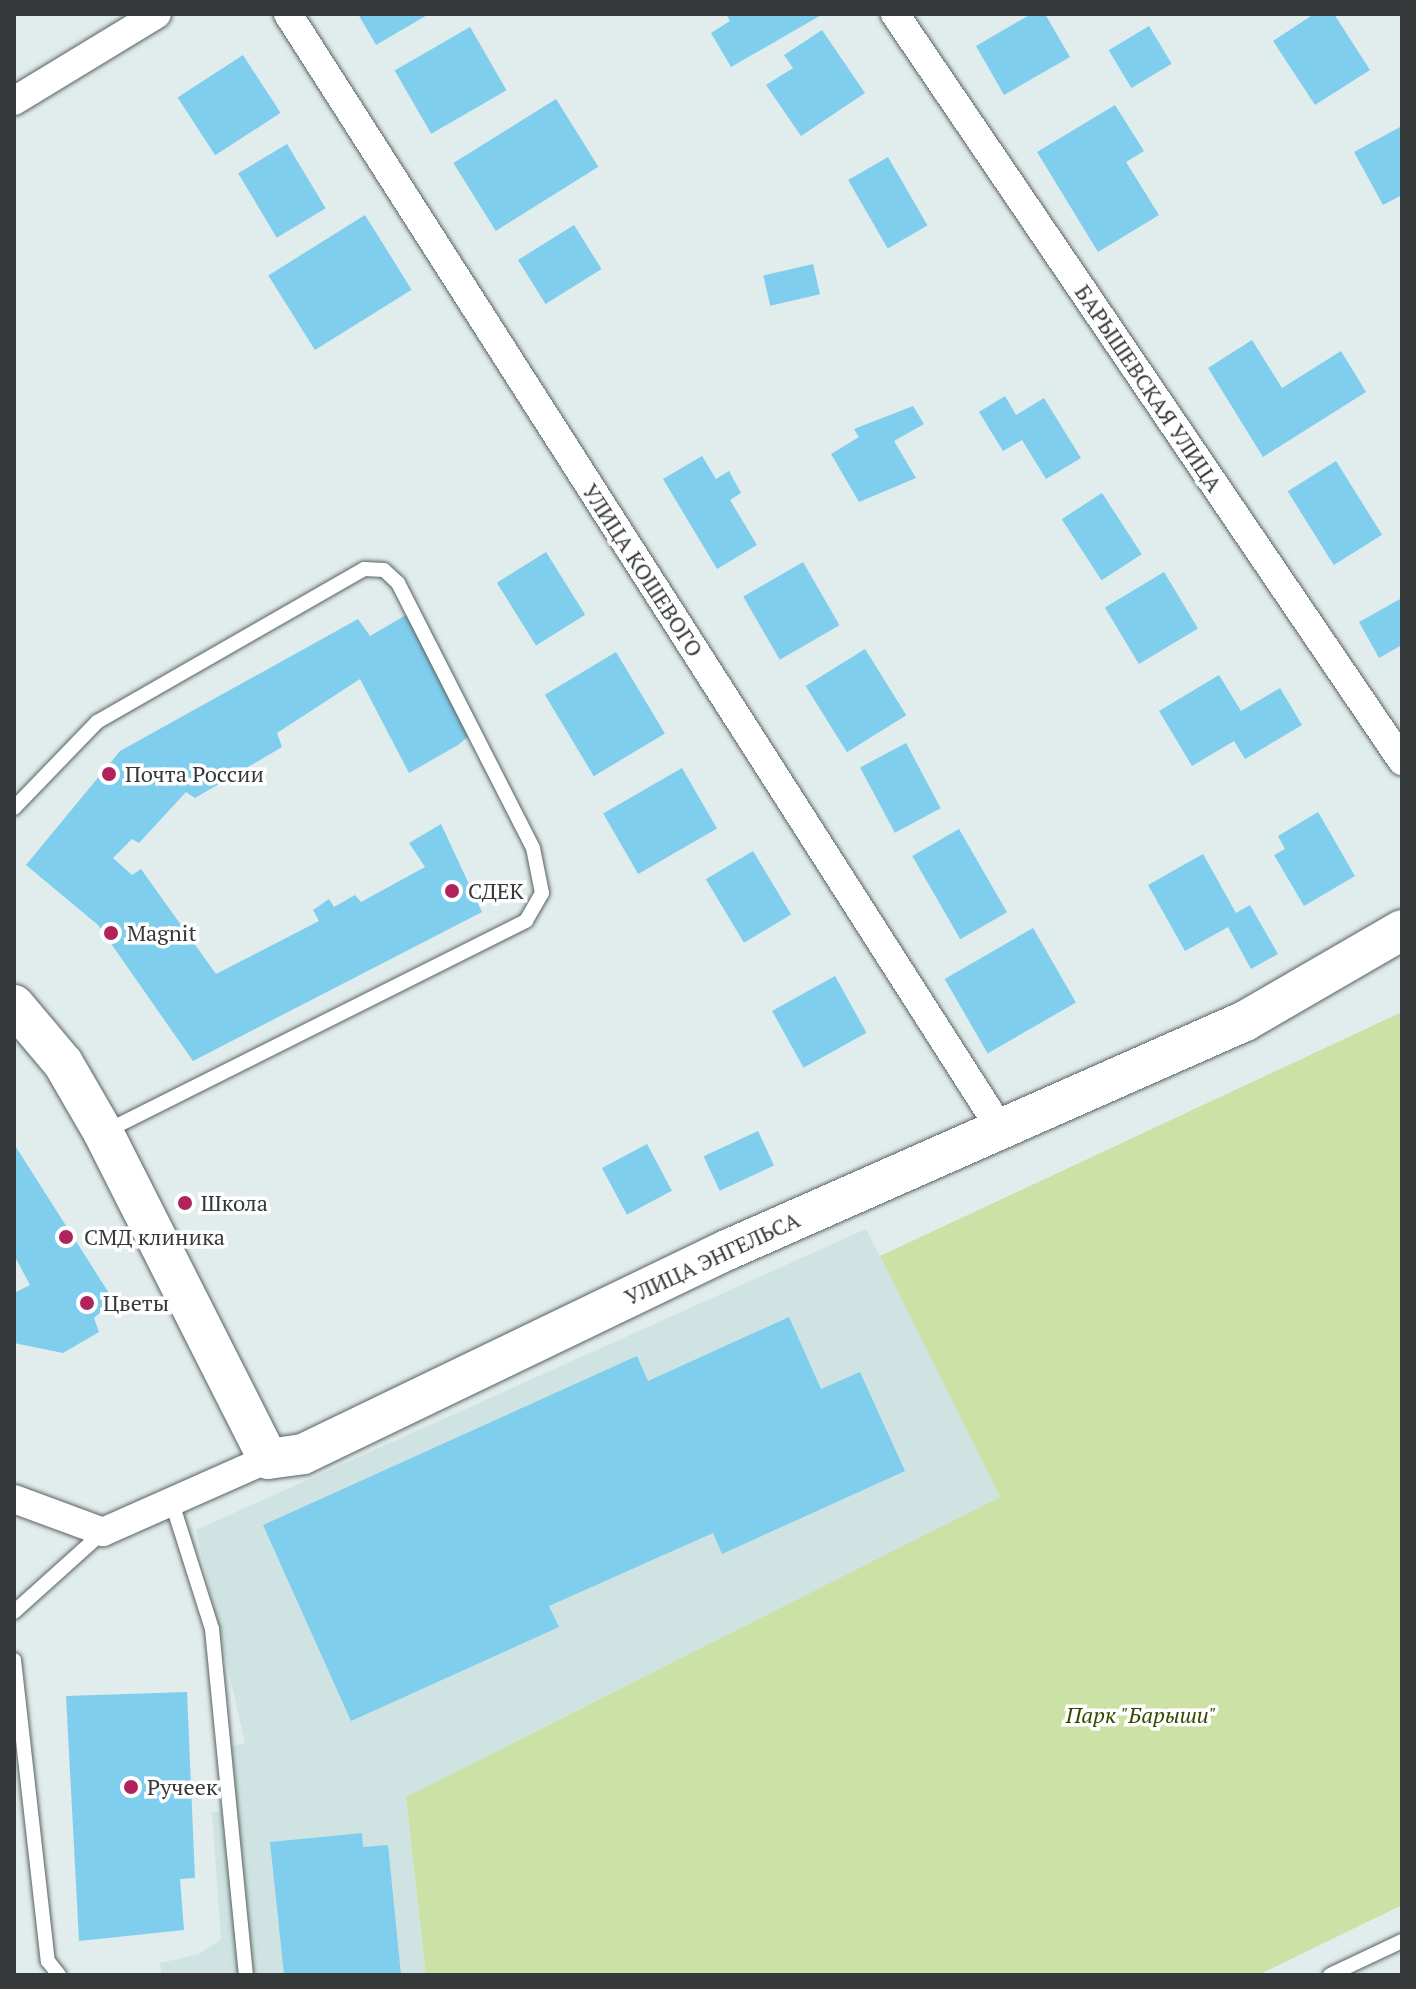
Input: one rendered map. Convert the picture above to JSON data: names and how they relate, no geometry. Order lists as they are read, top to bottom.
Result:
{
  "streets": {
    "street": ["БАРЫШЕВСКАЯ УЛИЦА", "УЛИЦА КОШЕВОГО", "УЛИЦА ЭНГЕЛЬСА"]
  },
  "crossings": [
    ["УЛИЦА КОШЕВОГО", "УЛИЦА ЭНГЕЛЬСА"]
  ],
  "parks": ["Парк \"Барыши\""],
  "places": [
    "Почта России",
    "СДЕК",
    "Magnit",
    "Школа",
    "СМД клиника",
    "Цветы",
    "Ручеек"
  ]
}
